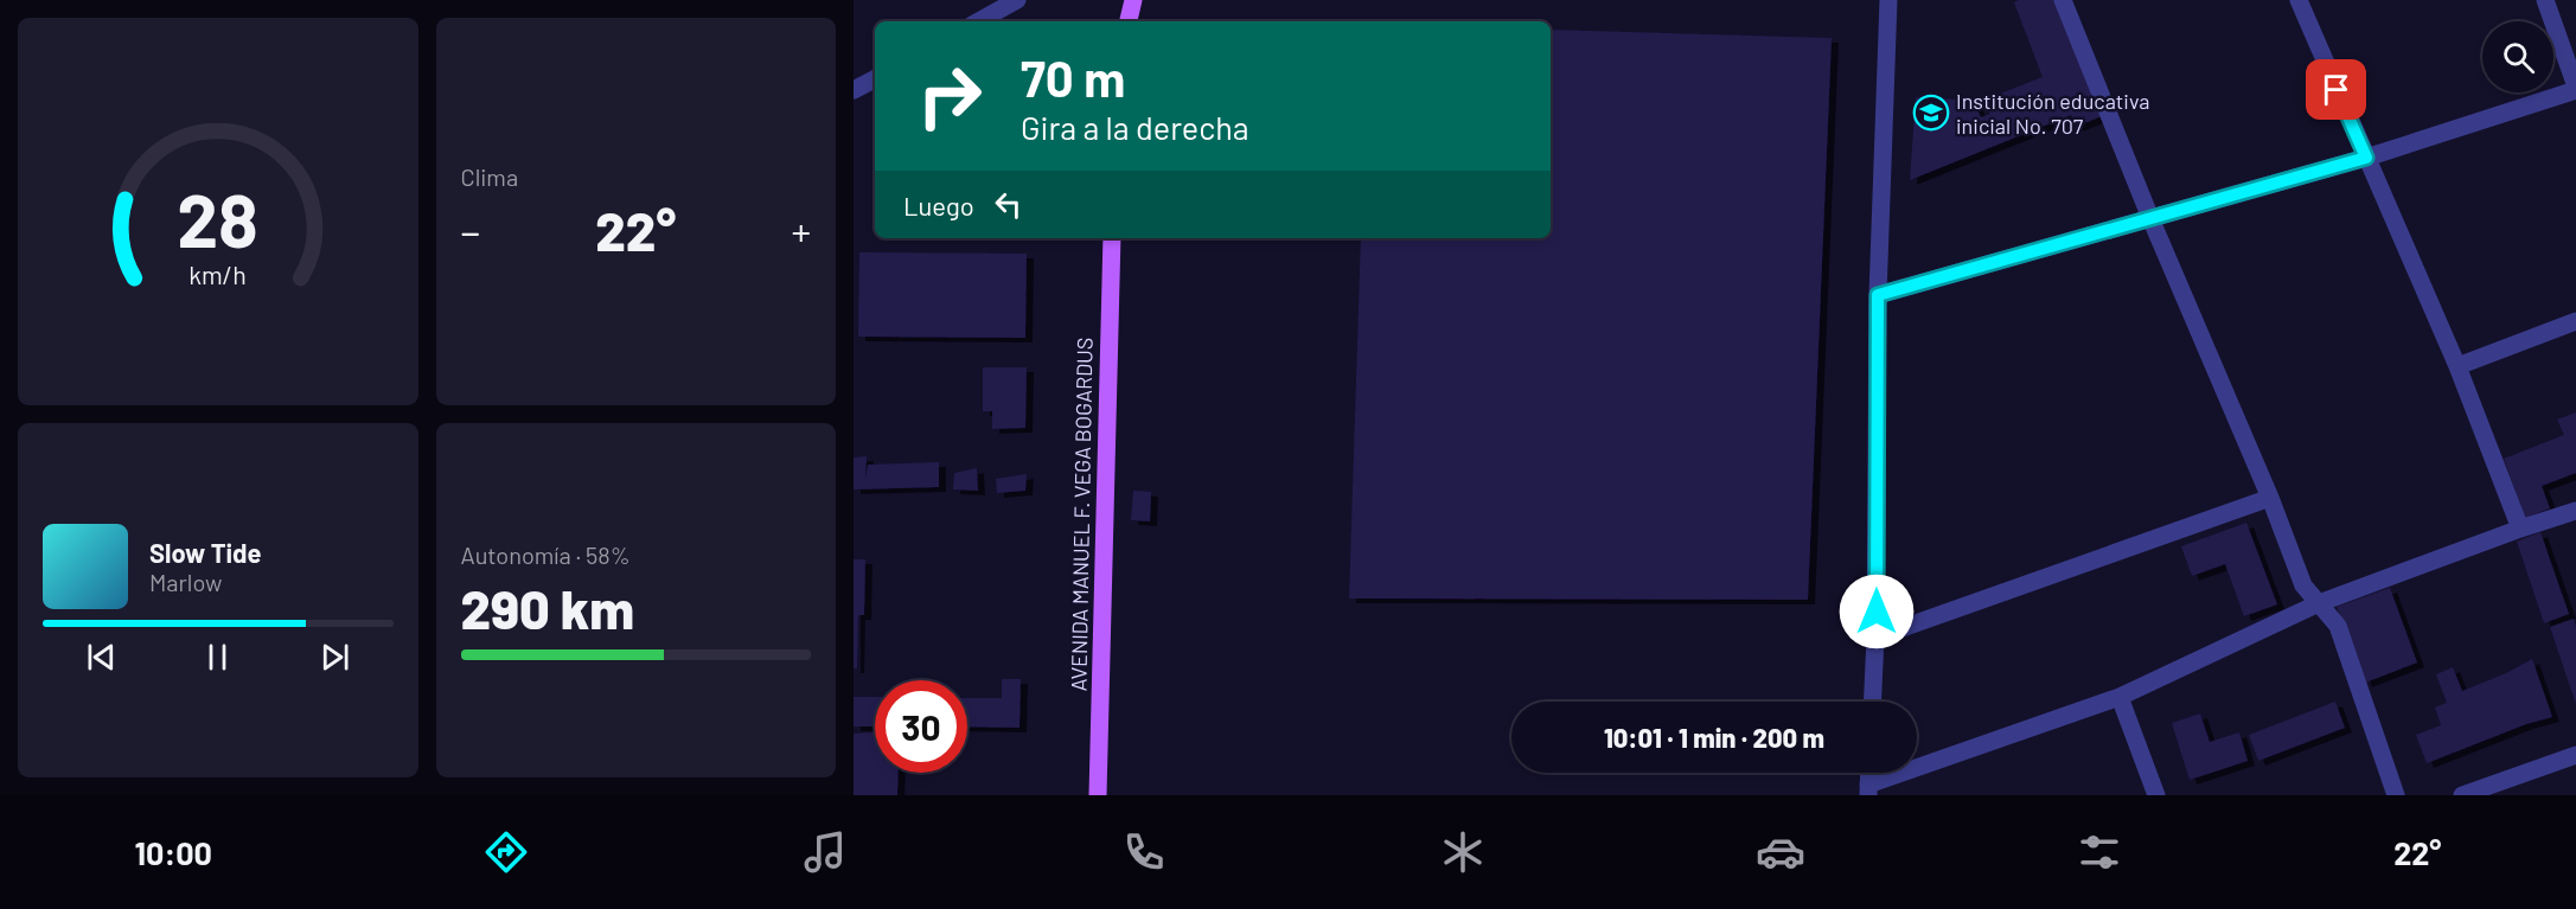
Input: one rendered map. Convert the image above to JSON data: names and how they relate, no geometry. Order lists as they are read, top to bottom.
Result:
{
  "streets": {
    "main road": ["AVENIDA MANUEL F. VEGA BOGARDUS"]
  },
  "places": {
    "school or university": ["Institución educativa inicial No. 707"]
  },
  "page": {
    "tile": [
      "Clima",
      ["Autonomía · 58%", "290 km"]
    ],
    "turn": ["70 m", "Gira a la derecha"],
    "then": "Luego",
    "heat": ["−", "22°", "+"],
    "song": ["Slow Tide", "Marlow"],
    "limit": "30",
    "trip": "10:01 · 1 min · 200 m",
    "tabs": ["10:00", "22°"],
    "gauge": ["28", "km/h"]
  }
}
